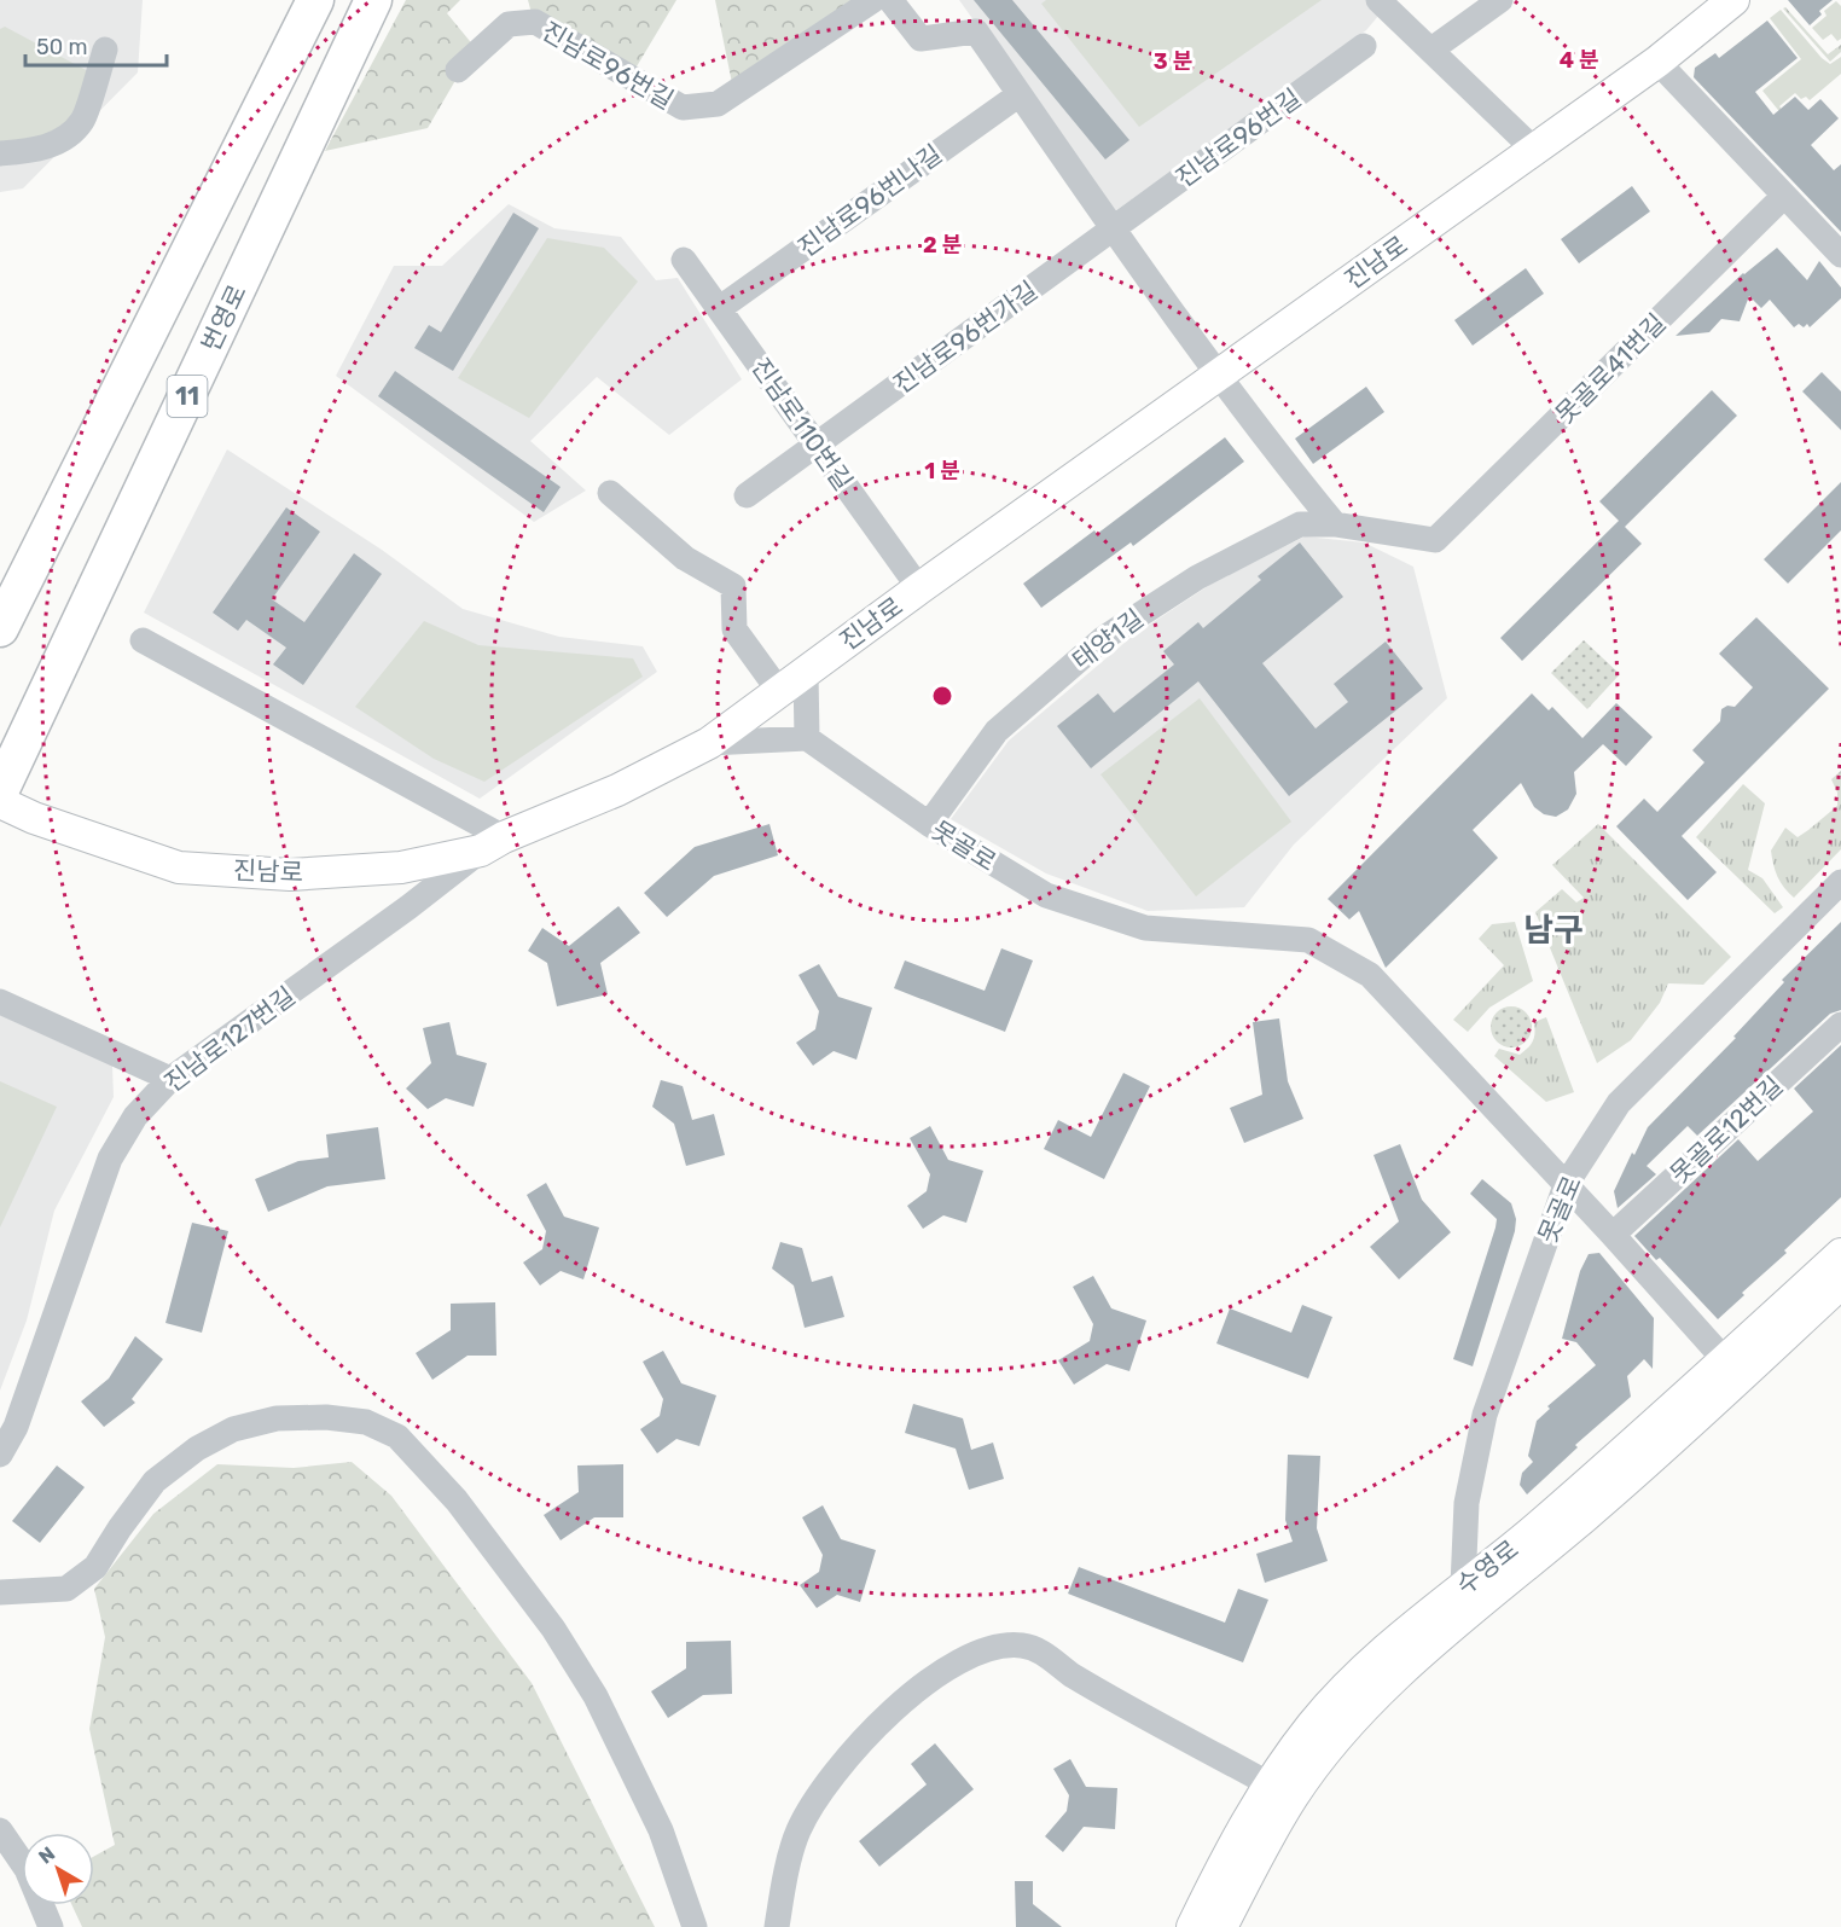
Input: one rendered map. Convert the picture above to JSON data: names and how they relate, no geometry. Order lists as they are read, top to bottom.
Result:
{
  "streets": {
    "highway": ["번영로", "11"],
    "main road": ["진남로", "수영로"],
    "street": [
      "진남로96번길",
      "진남로96번나길",
      "진남로96번가길",
      "못골로41번길",
      "진남로110번길",
      "태양1길",
      "못골로",
      "진남로127번길",
      "못골로12번길"
    ]
  },
  "crossings": [
    ["진남로96번길", "진남로96번가길"],
    ["진남로96번나길", "진남로110번길"],
    ["진남로", "진남로110번길"],
    ["진남로", "진남로127번길"],
    ["진남로96번가길", "진남로110번길"],
    ["못골로41번길", "태양1길"],
    ["태양1길", "못골로"],
    ["못골로", "못골로12번길"],
    ["못골로", "수영로"]
  ],
  "districts": ["남구"],
  "scale_bar": "50 m",
  "north": "top left",
  "rings": [
    "4 분",
    "3 분",
    "2 분",
    "1 분"
  ]
}
